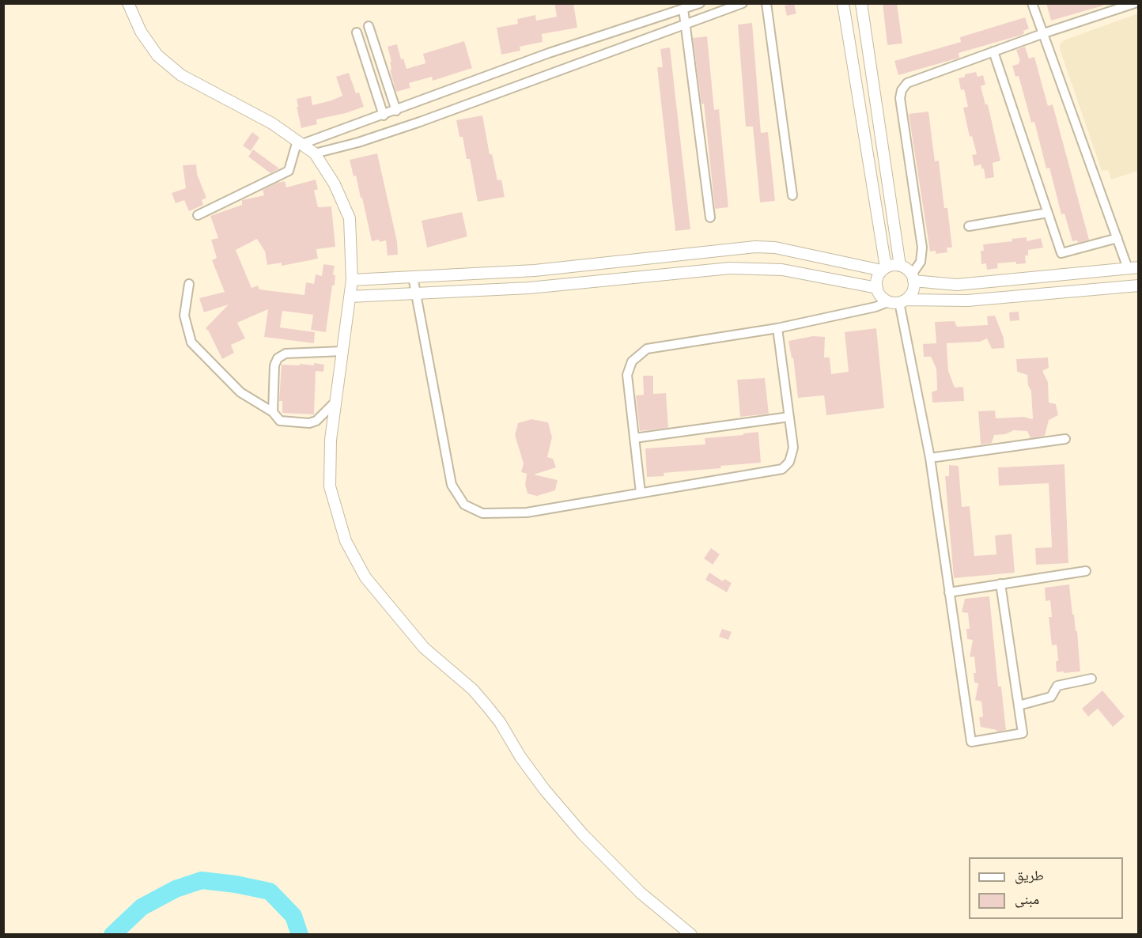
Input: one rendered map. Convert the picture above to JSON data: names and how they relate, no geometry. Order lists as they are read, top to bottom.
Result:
{
  "legend": ["طريق", "مبنى"]
}
